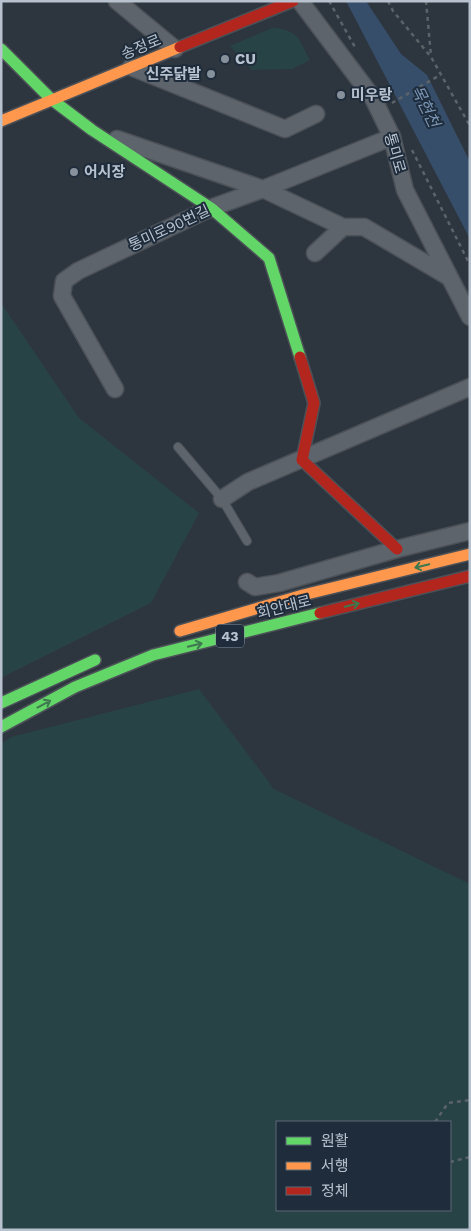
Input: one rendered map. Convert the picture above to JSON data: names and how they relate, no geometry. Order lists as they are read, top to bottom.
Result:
{
  "streets": {
    "street": [
      "송정로",
      "통미로",
      "통미로90번길",
      "회안대로",
      "43"
    ]
  },
  "crossings": [
    ["통미로", "통미로90번길"]
  ],
  "water": ["목현천"],
  "places": [
    "CU",
    "신주닭발",
    "미우랑",
    "어시장"
  ],
  "legend": ["원활", "서행", "정체"]
}
